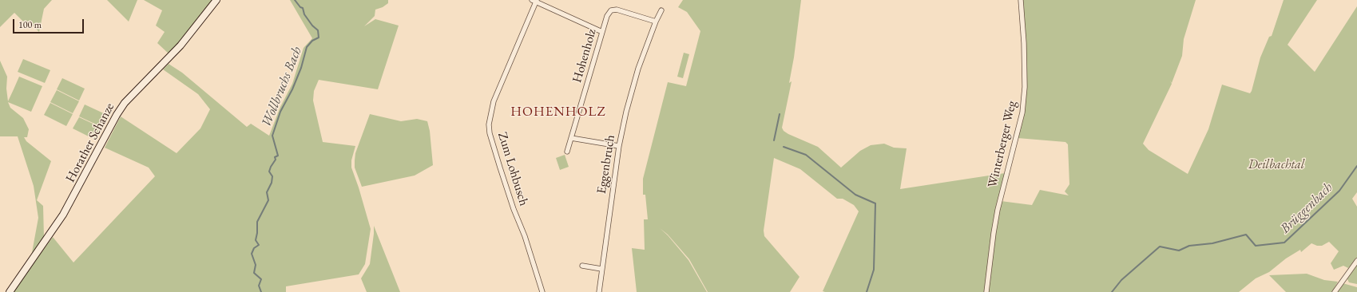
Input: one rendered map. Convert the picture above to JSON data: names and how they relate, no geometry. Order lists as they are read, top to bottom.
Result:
{
  "streets": {
    "main road": ["Horather Schanze"],
    "street": [
      "Hohenholz",
      "Winterberger Weg",
      "Eggenbruch",
      "Zum Lohbusch"
    ]
  },
  "crossings": [
    ["Hohenholz", "Eggenbruch"]
  ],
  "districts": ["HOHENHOLZ"],
  "water": ["Wollbruchs Bach", "Brüggenbach"],
  "parks": ["Deilbachtal"],
  "scale_bar": "100 m"
}
